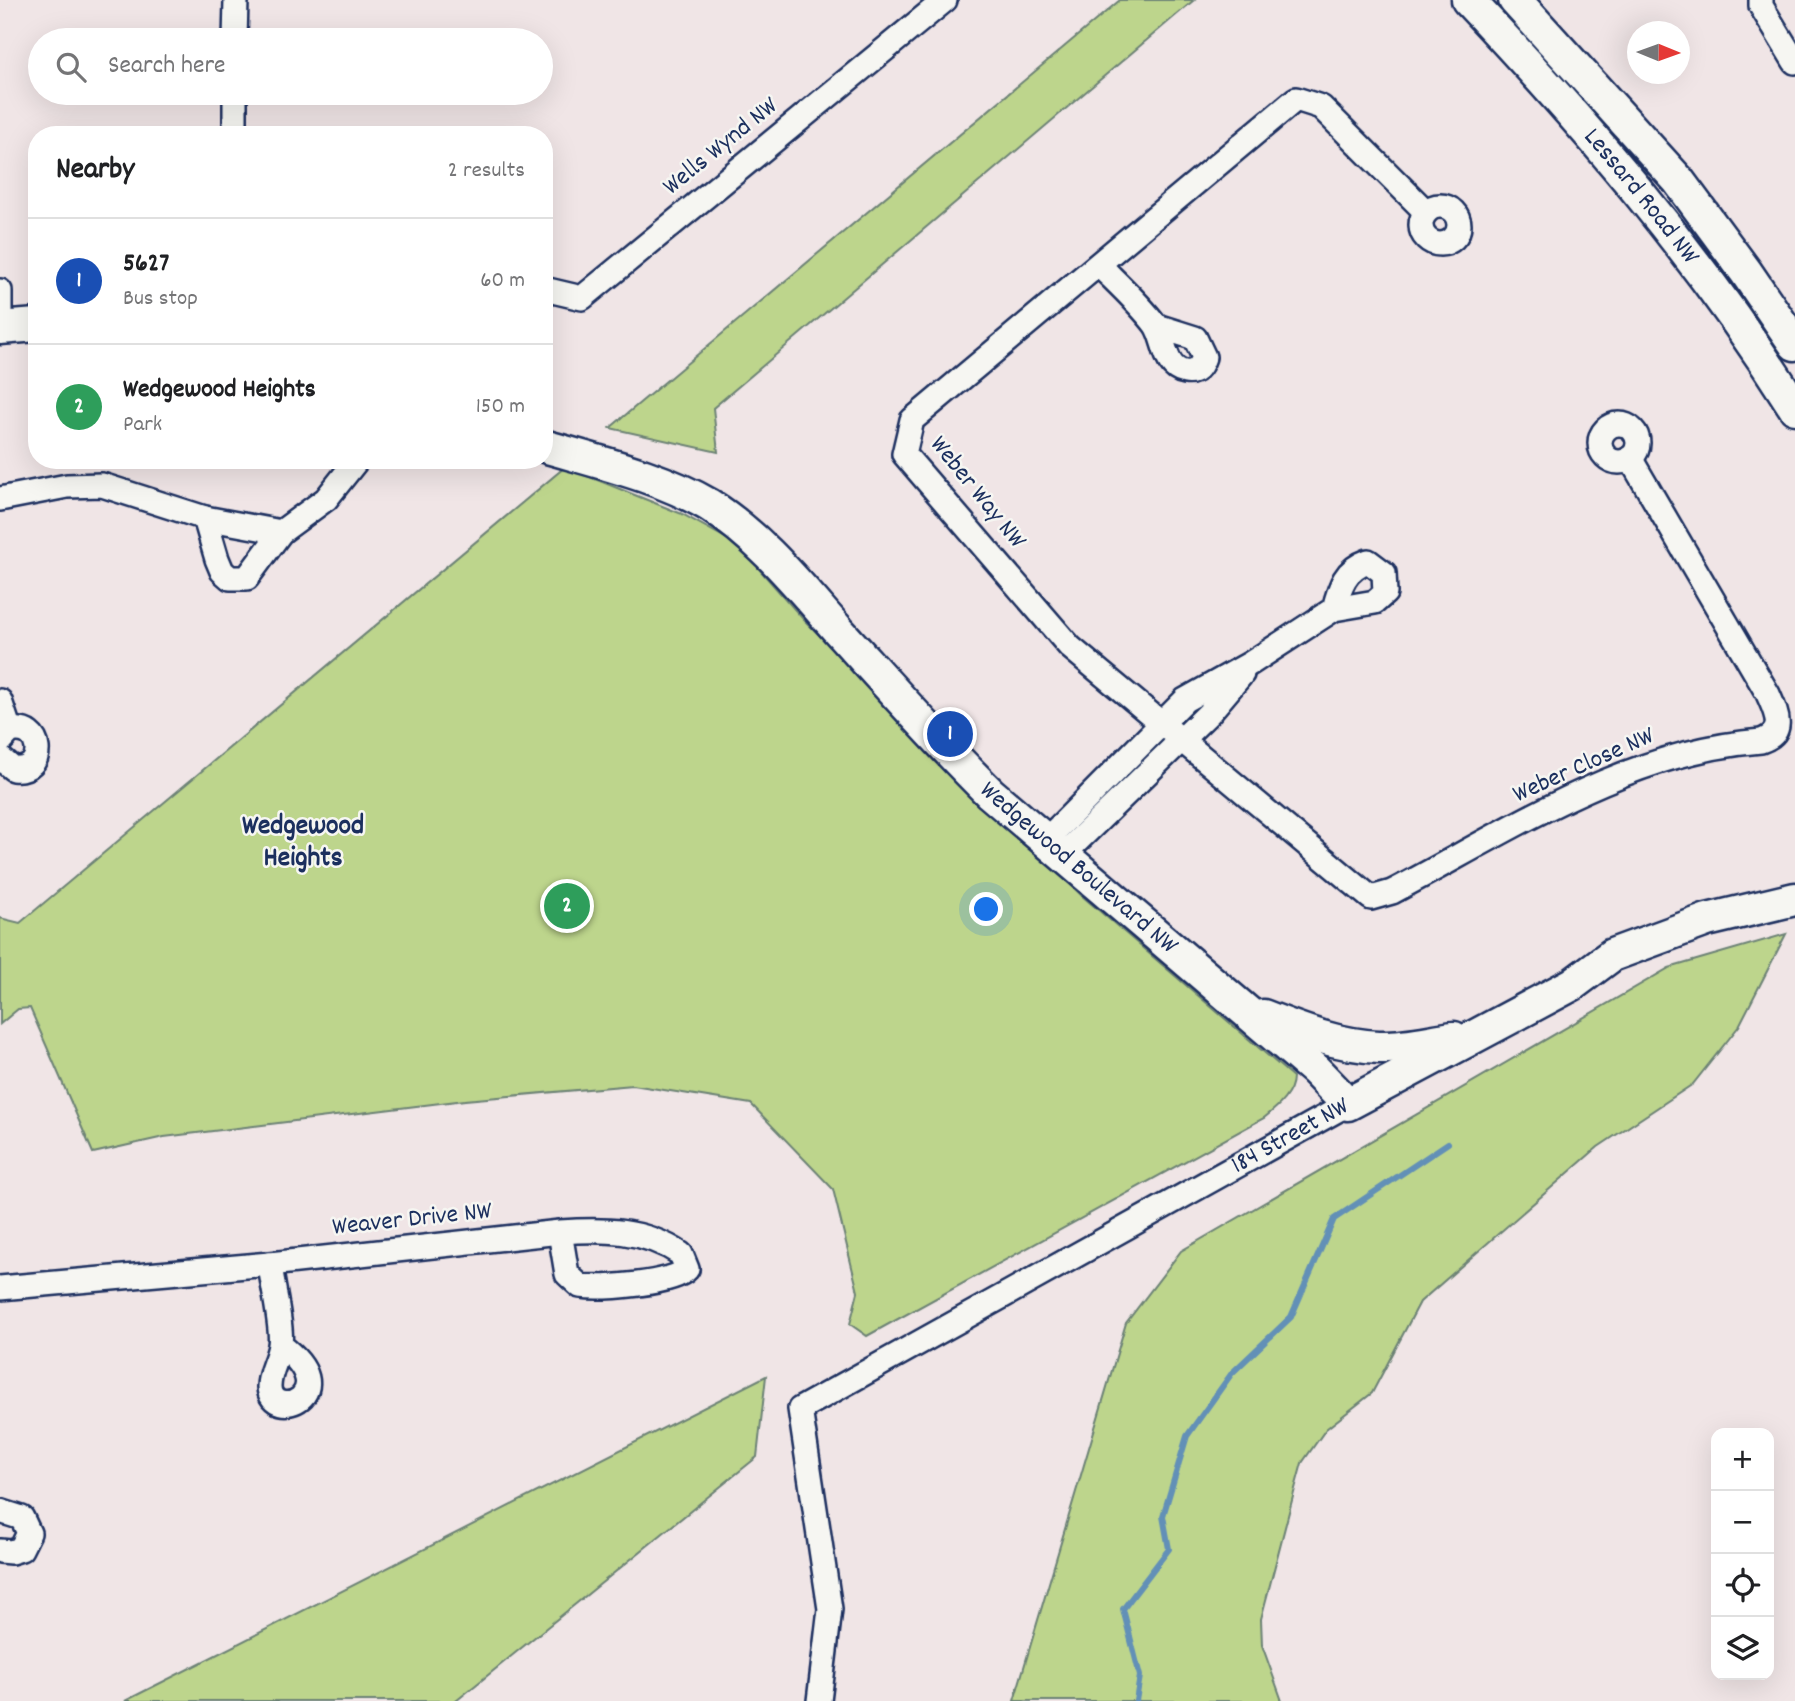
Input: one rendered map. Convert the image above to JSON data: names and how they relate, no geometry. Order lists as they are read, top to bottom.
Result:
{
  "streets": {
    "street": [
      "Wells Wynd NW",
      "Lessard Road NW",
      "Weber Way NW",
      "Weber Close NW",
      "Wedgewood Boulevard NW",
      "184 Street NW",
      "Weaver Drive NW"
    ]
  },
  "crossings": [
    ["Weber Way NW", "Weber Close NW"],
    ["Wedgewood Boulevard NW", "184 Street NW"]
  ],
  "districts": ["Wedgewood Heights"],
  "north": "right",
  "page": {
    "search": "Search here",
    "heading": ["Nearby", "2 results"],
    "list": [
      {
        "mark": "1",
        "name": "5627",
        "note": "Bus stop",
        "value": "60 m"
      },
      {
        "mark": "2",
        "name": "Wedgewood Heights",
        "note": "Park",
        "value": "150 m"
      }
    ],
    "pins": ["1", "2"],
    "map_buttons": ["+", "−"]
  }
}
